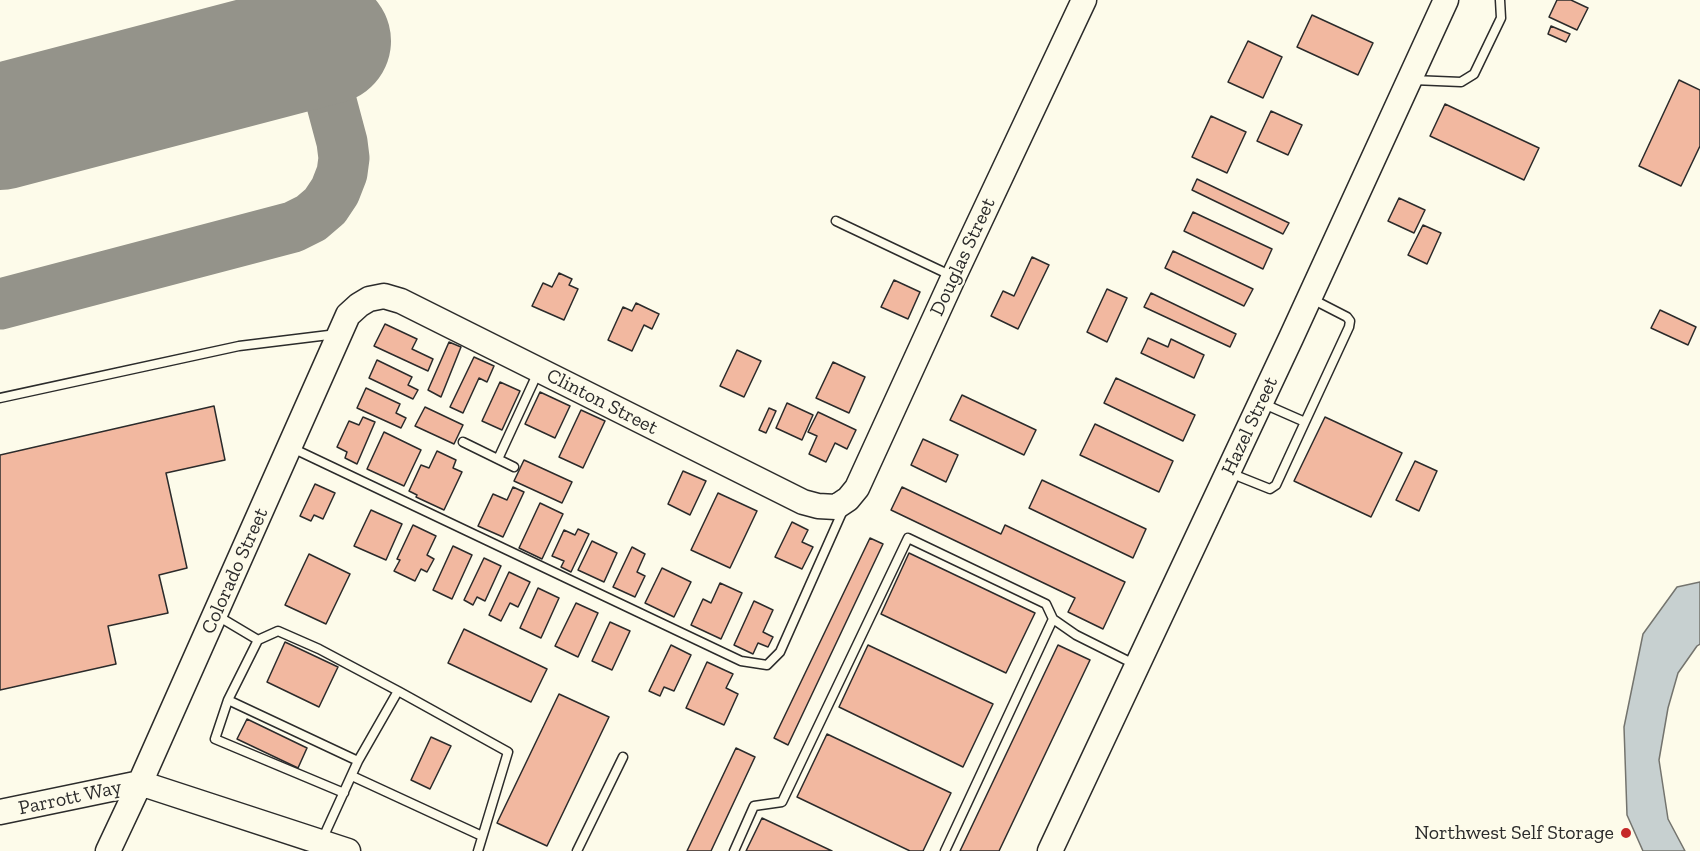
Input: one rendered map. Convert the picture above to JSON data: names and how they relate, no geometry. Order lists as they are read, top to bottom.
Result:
{
  "streets": {
    "street": [
      "Douglas Street",
      "Clinton Street",
      "Hazel Street",
      "Colorado Street",
      "Parrott Way"
    ]
  },
  "crossings": [
    ["Douglas Street", "Clinton Street"],
    ["Clinton Street", "Colorado Street"],
    ["Colorado Street", "Parrott Way"]
  ],
  "places": ["Northwest Self Storage"]
}
